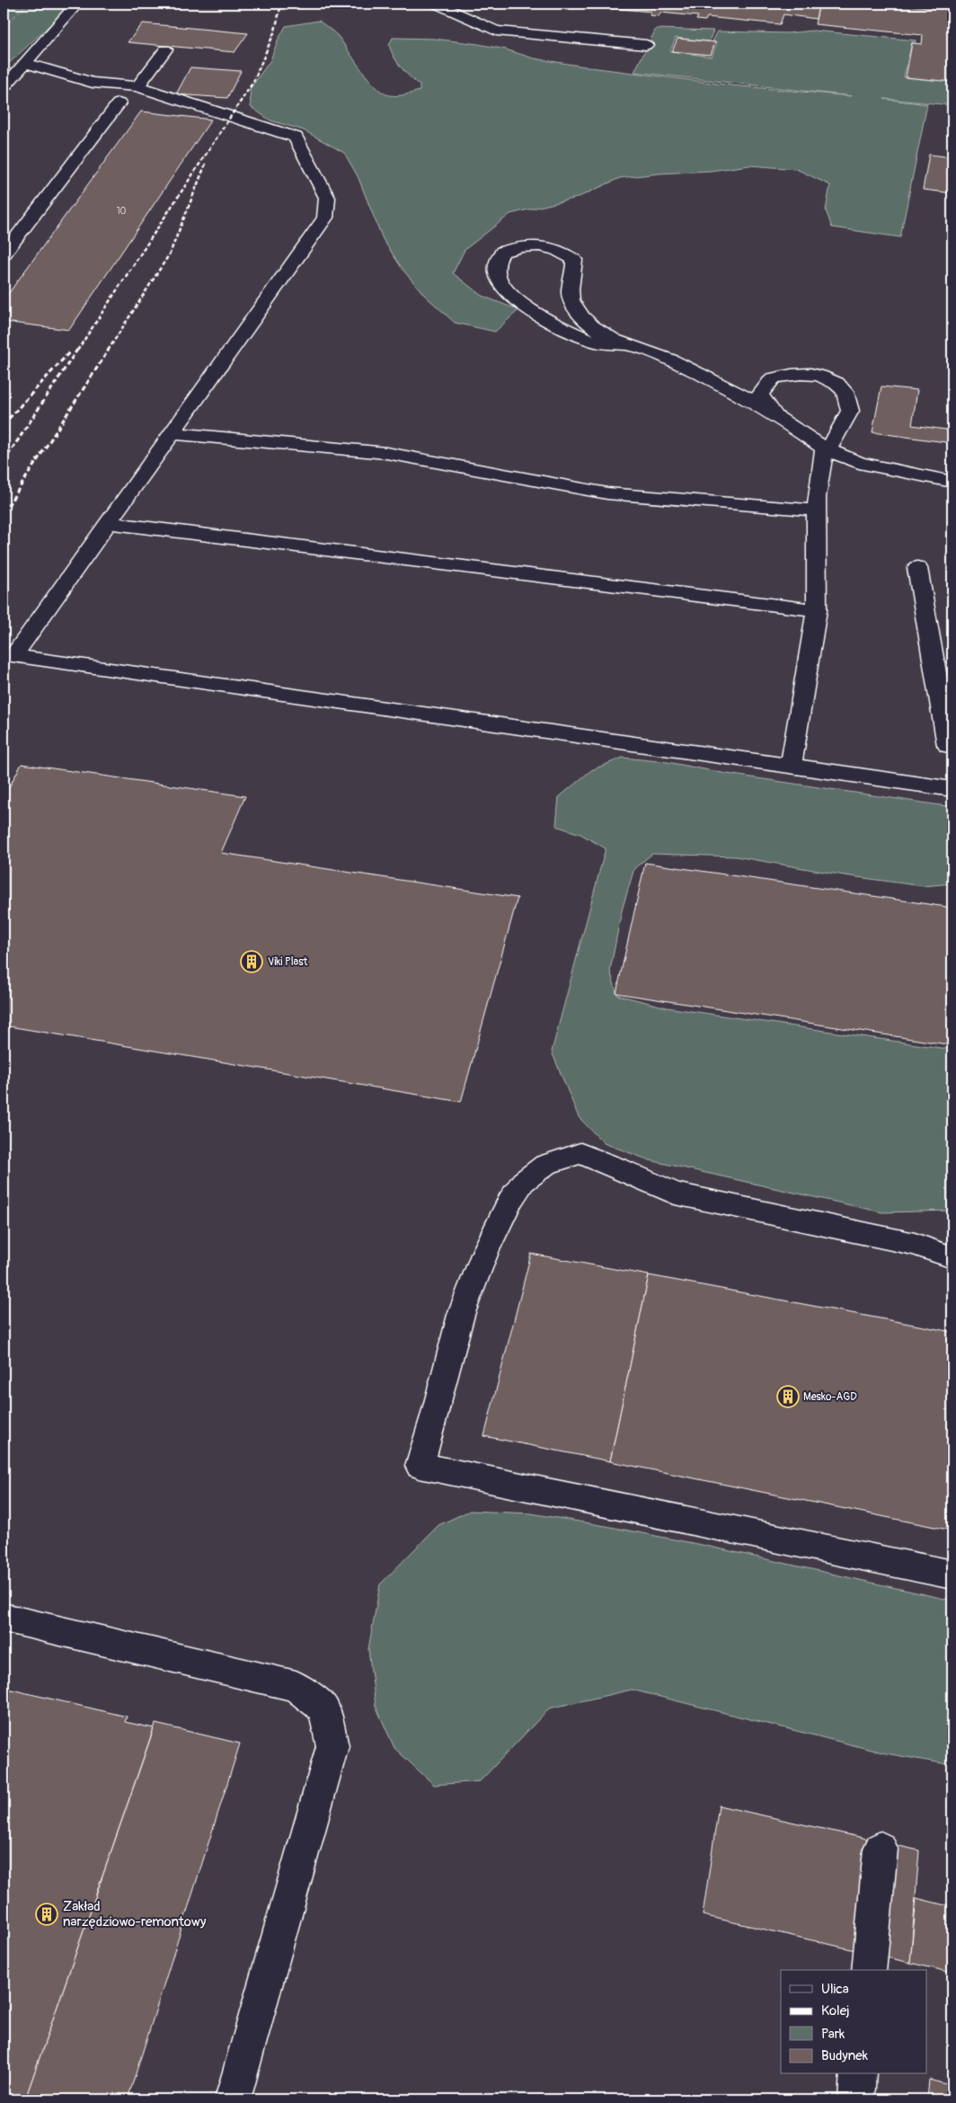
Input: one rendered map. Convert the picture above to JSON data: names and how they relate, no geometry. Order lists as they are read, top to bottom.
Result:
{
  "places": {
    "building": ["Viki Plast", "Mesko-AGD", "Zakład narzędziowo-remontowy"]
  },
  "house_numbers": ["10"],
  "legend": [
    "Ulica",
    "Kolej",
    "Park",
    "Budynek"
  ]
}
